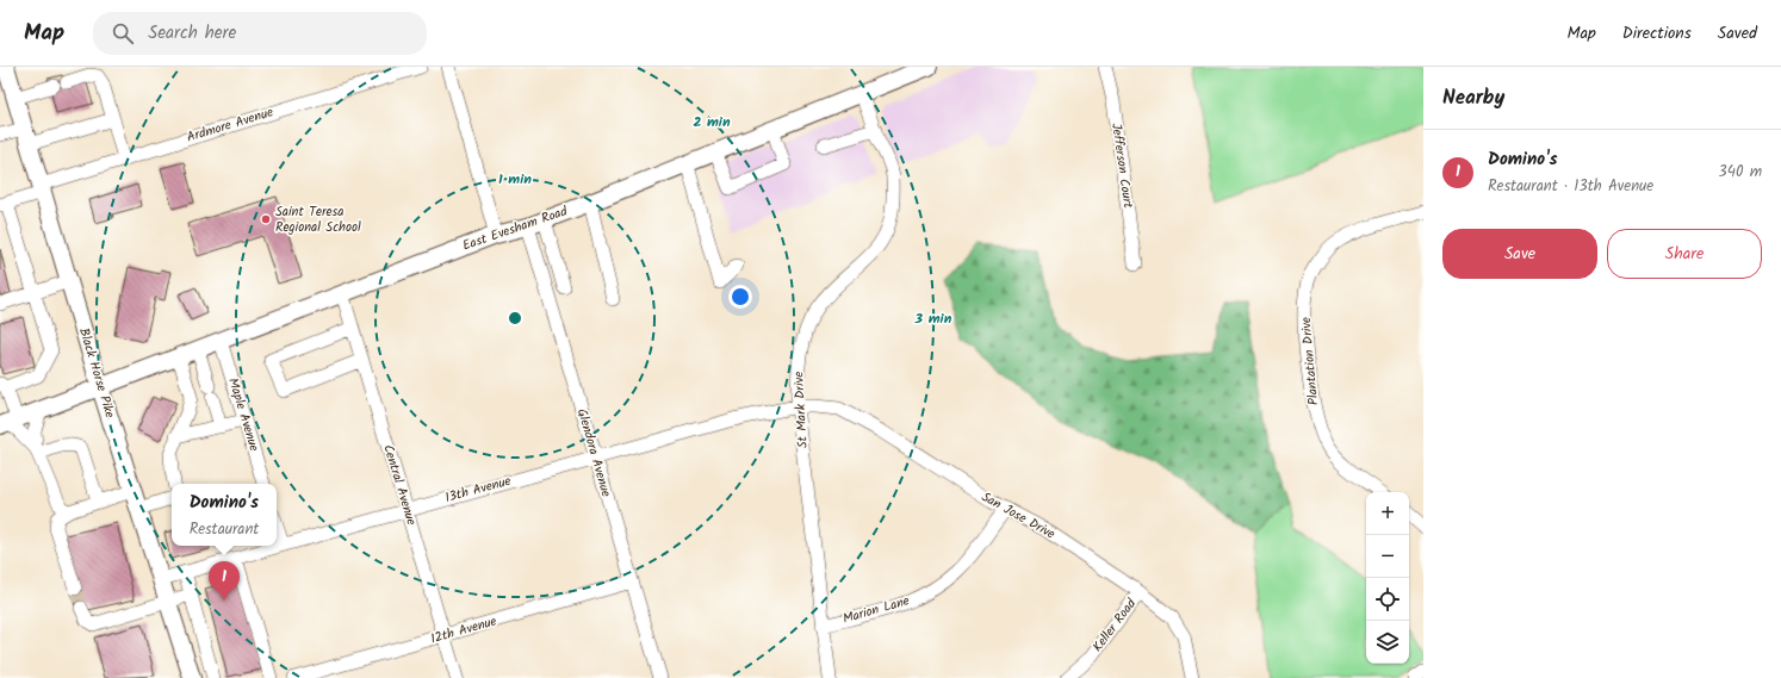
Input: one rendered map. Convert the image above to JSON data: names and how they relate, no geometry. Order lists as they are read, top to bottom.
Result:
{
  "streets": {
    "main road": ["East Evesham Road", "Black Horse Pike"],
    "street": [
      "Ardmore Avenue",
      "Jefferson Court",
      "Plantation Drive",
      "St Mark Drive",
      "Maple Avenue",
      "Glendora Avenue",
      "Central Avenue",
      "13th Avenue",
      "San Jose Drive",
      "Marion Lane",
      "Keller Road",
      "12th Avenue"
    ]
  },
  "crossings": [
    ["Ardmore Avenue", "Black Horse Pike"],
    ["East Evesham Road", "Black Horse Pike"],
    ["East Evesham Road", "St Mark Drive"],
    ["East Evesham Road", "Maple Avenue"],
    ["East Evesham Road", "Glendora Avenue"],
    ["East Evesham Road", "Central Avenue"],
    ["Black Horse Pike", "13th Avenue"],
    ["St Mark Drive", "13th Avenue"],
    ["St Mark Drive", "San Jose Drive"],
    ["St Mark Drive", "Marion Lane"],
    ["Glendora Avenue", "13th Avenue"],
    ["Glendora Avenue", "12th Avenue"],
    ["Central Avenue", "13th Avenue"],
    ["Central Avenue", "12th Avenue"],
    ["13th Avenue", "San Jose Drive"],
    ["San Jose Drive", "Marion Lane"],
    ["San Jose Drive", "Keller Road"]
  ],
  "places": ["Saint Teresa Regional School"],
  "page": {
    "header": "Map",
    "search": "Search here",
    "nav": ["Map", "Directions", "Saved"],
    "heading": "Nearby",
    "list": [
      {
        "mark": "1",
        "name": "Domino's",
        "note": "Restaurant · 13th Avenue",
        "value": "340 m"
      }
    ],
    "buttons": ["Save", "Share"],
    "popup": ["Domino's", "Restaurant"],
    "map_buttons": ["+", "−"],
    "pins": "1"
  },
  "rings": ["2 min", "1 min", "3 min"]
}
